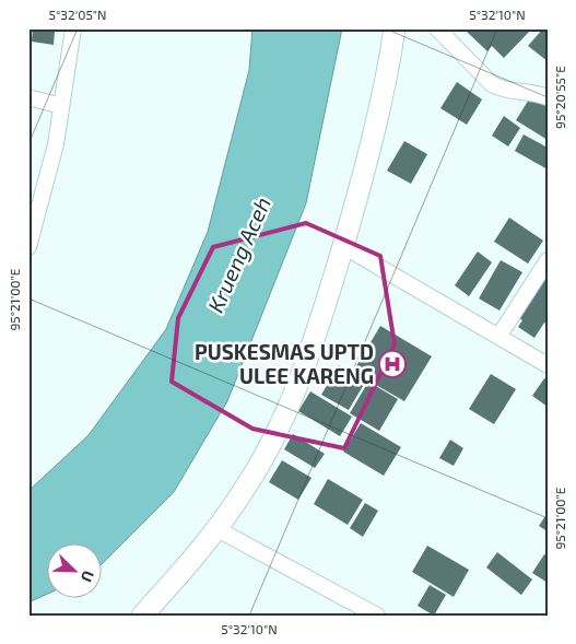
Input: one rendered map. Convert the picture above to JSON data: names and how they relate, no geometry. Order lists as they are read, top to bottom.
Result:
{
  "water": ["Krueng Aceh"],
  "places": {
    "hospital": ["PUSKESMAS UPTD ULEE KARENG"]
  },
  "north": "bottom right",
  "coordinates": [
    "5°32'05\"N",
    "5°32'10\"N",
    "95°20'55\"E",
    "95°21'00\"E"
  ]
}
